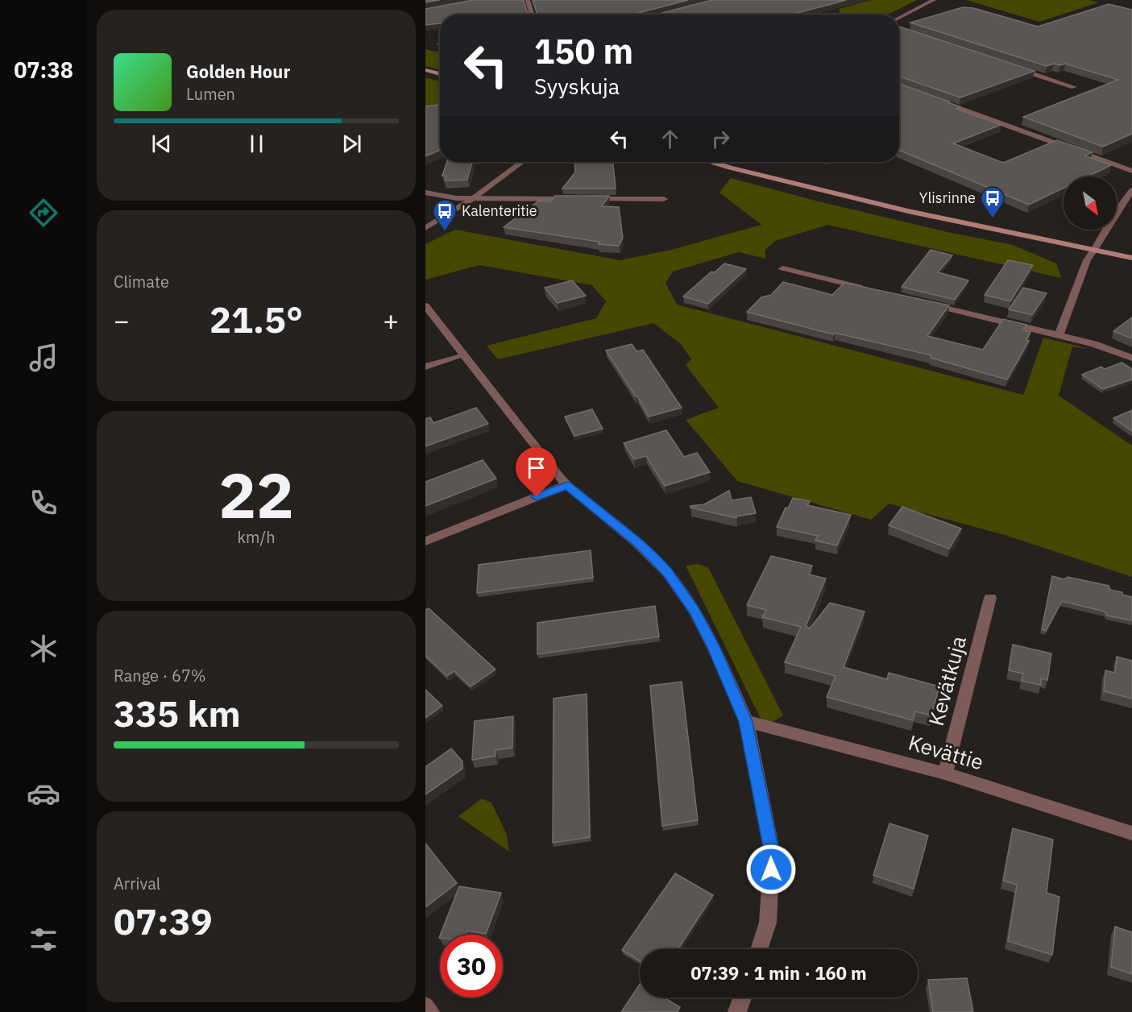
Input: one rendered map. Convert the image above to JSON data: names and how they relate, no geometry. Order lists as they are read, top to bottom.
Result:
{
  "streets": {
    "street": ["Kevätkuja", "Kevättie"]
  },
  "crossings": [
    ["Kevätkuja", "Kevättie"]
  ],
  "places": {
    "bus stop": ["Ylisrinne", "Kalenteritie"]
  },
  "north": "bottom right",
  "page": {
    "tabs": "07:38",
    "turn": ["150 m", "Syyskuja"],
    "song": ["Golden Hour", "Lumen"],
    "tile": [
      "Climate",
      ["22", "km/h"],
      ["Range · 67%", "335 km"],
      ["Arrival", "07:39"]
    ],
    "heat": ["−", "21.5°", "+"],
    "limit": "30",
    "trip": "07:39 · 1 min · 160 m"
  }
}
